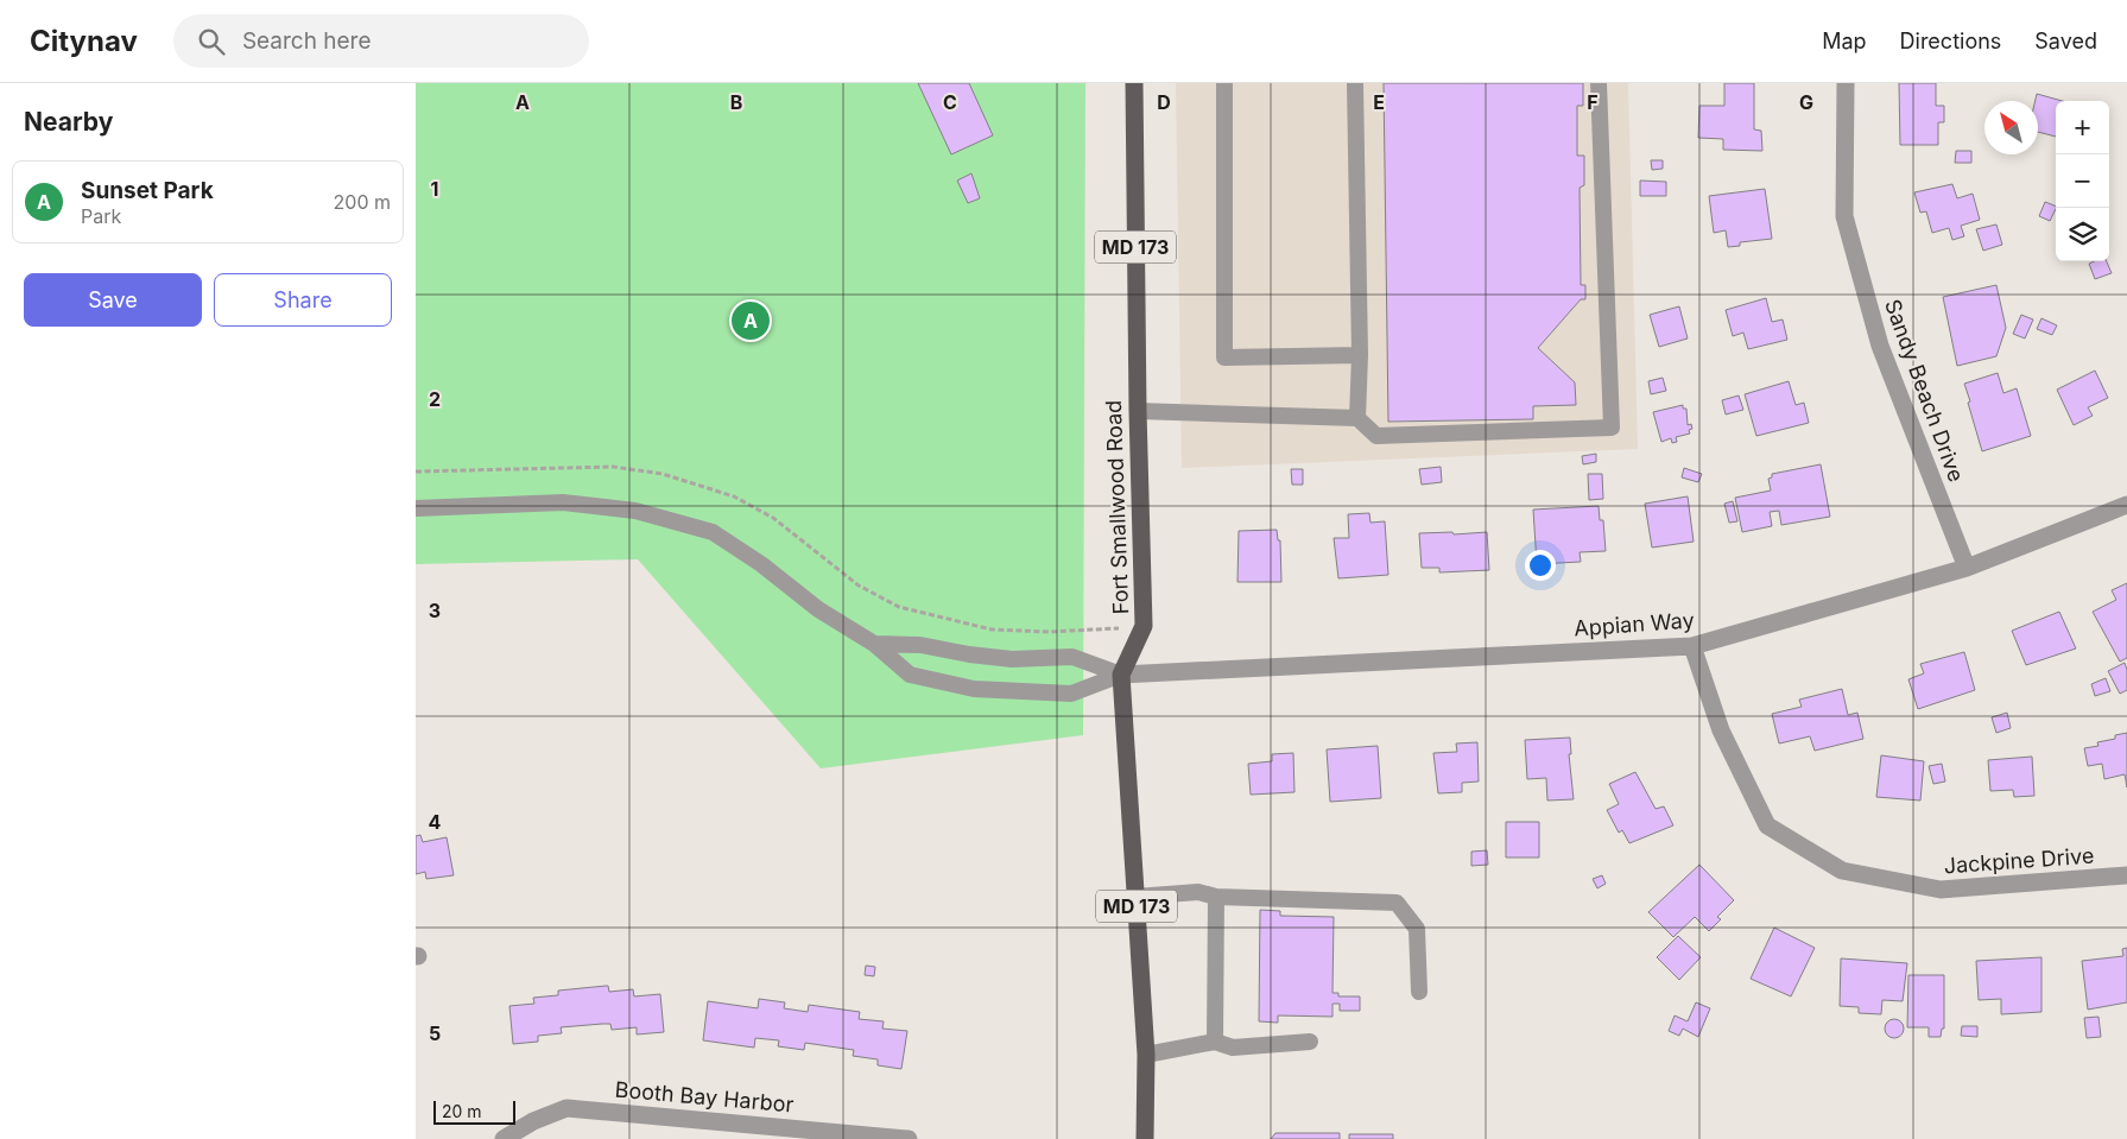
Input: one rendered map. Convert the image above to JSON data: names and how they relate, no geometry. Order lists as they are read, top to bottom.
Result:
{
  "streets": {
    "main road": ["MD 173", "Fort Smallwood Road"],
    "street": [
      "Sandy Beach Drive",
      "Appian Way",
      "Jackpine Drive",
      "Booth Bay Harbor"
    ]
  },
  "crossings": [
    ["Sandy Beach Drive", "Appian Way"],
    ["Fort Smallwood Road", "Appian Way"],
    ["Appian Way", "Jackpine Drive"]
  ],
  "scale_bar": "20 m",
  "north": "top left",
  "page": {
    "header": "Citynav",
    "search": "Search here",
    "nav": ["Map", "Directions", "Saved"],
    "heading": "Nearby",
    "map_buttons": ["+", "−"],
    "list": [
      {
        "mark": "A",
        "name": "Sunset Park",
        "note": "Park",
        "value": "200 m"
      }
    ],
    "buttons": ["Save", "Share"],
    "pins": "A",
    "scale": "20 m"
  },
  "grid": {
    "columns": [
      "A",
      "B",
      "C",
      "D",
      "E",
      "F",
      "G"
    ],
    "rows": [
      "1",
      "2",
      "3",
      "4",
      "5"
    ]
  }
}
